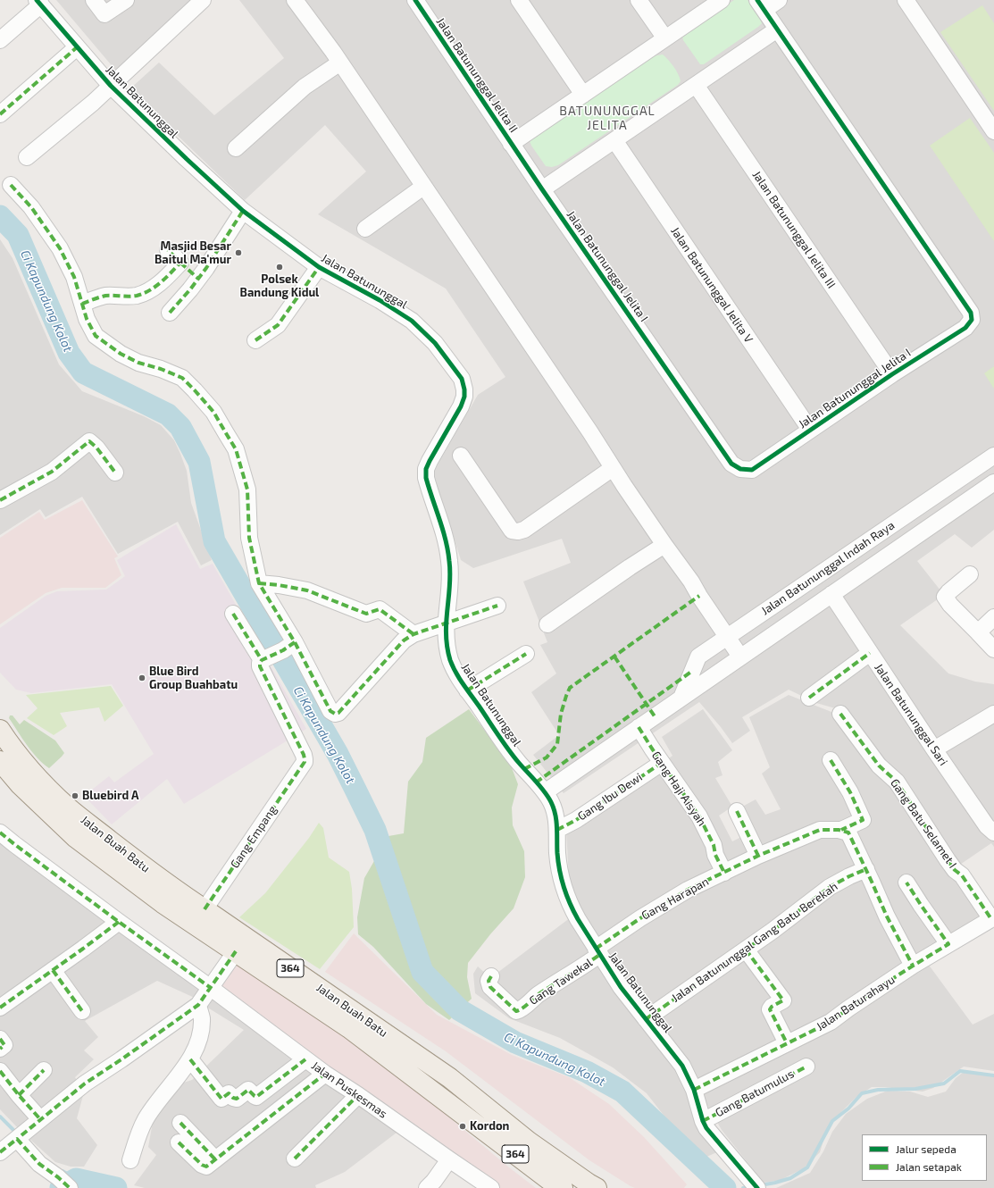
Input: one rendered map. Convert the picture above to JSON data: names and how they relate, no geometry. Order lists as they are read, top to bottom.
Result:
{
  "streets": {
    "main road": ["Jalan Buah Batu", "364"],
    "street": [
      "Jalan Batununggal Jelita II",
      "Jalan Batununggal",
      "Jalan Batununggal Jelita III",
      "Jalan Batununggal Jelita I",
      "Jalan Batununggal Jelita V",
      "Jalan Batununggal Indah Raya",
      "Jalan Batununggal Sari",
      "Gang Haji Aisyah",
      "Gang Ibu Dewi",
      "Gang Batu Selamet I",
      "Gang Empang",
      "Gang Harapan",
      "Jalan Batununggal Gang Batu Berekah",
      "Gang Tawekal",
      "Jalan Baturahayu",
      "Jalan Puskesmas",
      "Gang Batumulus"
    ]
  },
  "crossings": [
    ["Jalan Batununggal Jelita II", "Jalan Batununggal Jelita I"],
    ["Jalan Batununggal", "Jalan Batununggal Indah Raya"],
    ["Jalan Batununggal", "Gang Ibu Dewi"],
    ["Jalan Batununggal", "Gang Harapan"],
    ["Jalan Batununggal", "Jalan Batununggal Gang Batu Berekah"],
    ["Jalan Batununggal", "Gang Tawekal"],
    ["Jalan Batununggal", "Jalan Baturahayu"],
    ["Jalan Batununggal", "Gang Batumulus"],
    ["Jalan Batununggal Jelita III", "Jalan Batununggal Jelita I"],
    ["Jalan Batununggal Jelita I", "Jalan Batununggal Jelita V"],
    ["Jalan Batununggal Indah Raya", "Jalan Batununggal Sari"],
    ["Jalan Batununggal Indah Raya", "Gang Haji Aisyah"],
    ["Gang Haji Aisyah", "Gang Ibu Dewi"],
    ["Gang Haji Aisyah", "Gang Harapan"],
    ["Gang Batu Selamet I", "Jalan Baturahayu"],
    ["Gang Empang", "Jalan Buah Batu"],
    ["Gang Harapan", "Gang Tawekal"]
  ],
  "districts": ["BATUNUNGGAL JELITA"],
  "water": ["Ci Kapundung Kolot"],
  "places": [
    "Masjid Besar Baitul Ma'mur",
    "Polsek Bandung Kidul",
    "Blue Bird Group Buahbatu",
    "Bluebird A",
    "Kordon"
  ],
  "legend": ["Jalur sepeda", "Jalan setapak"]
}
